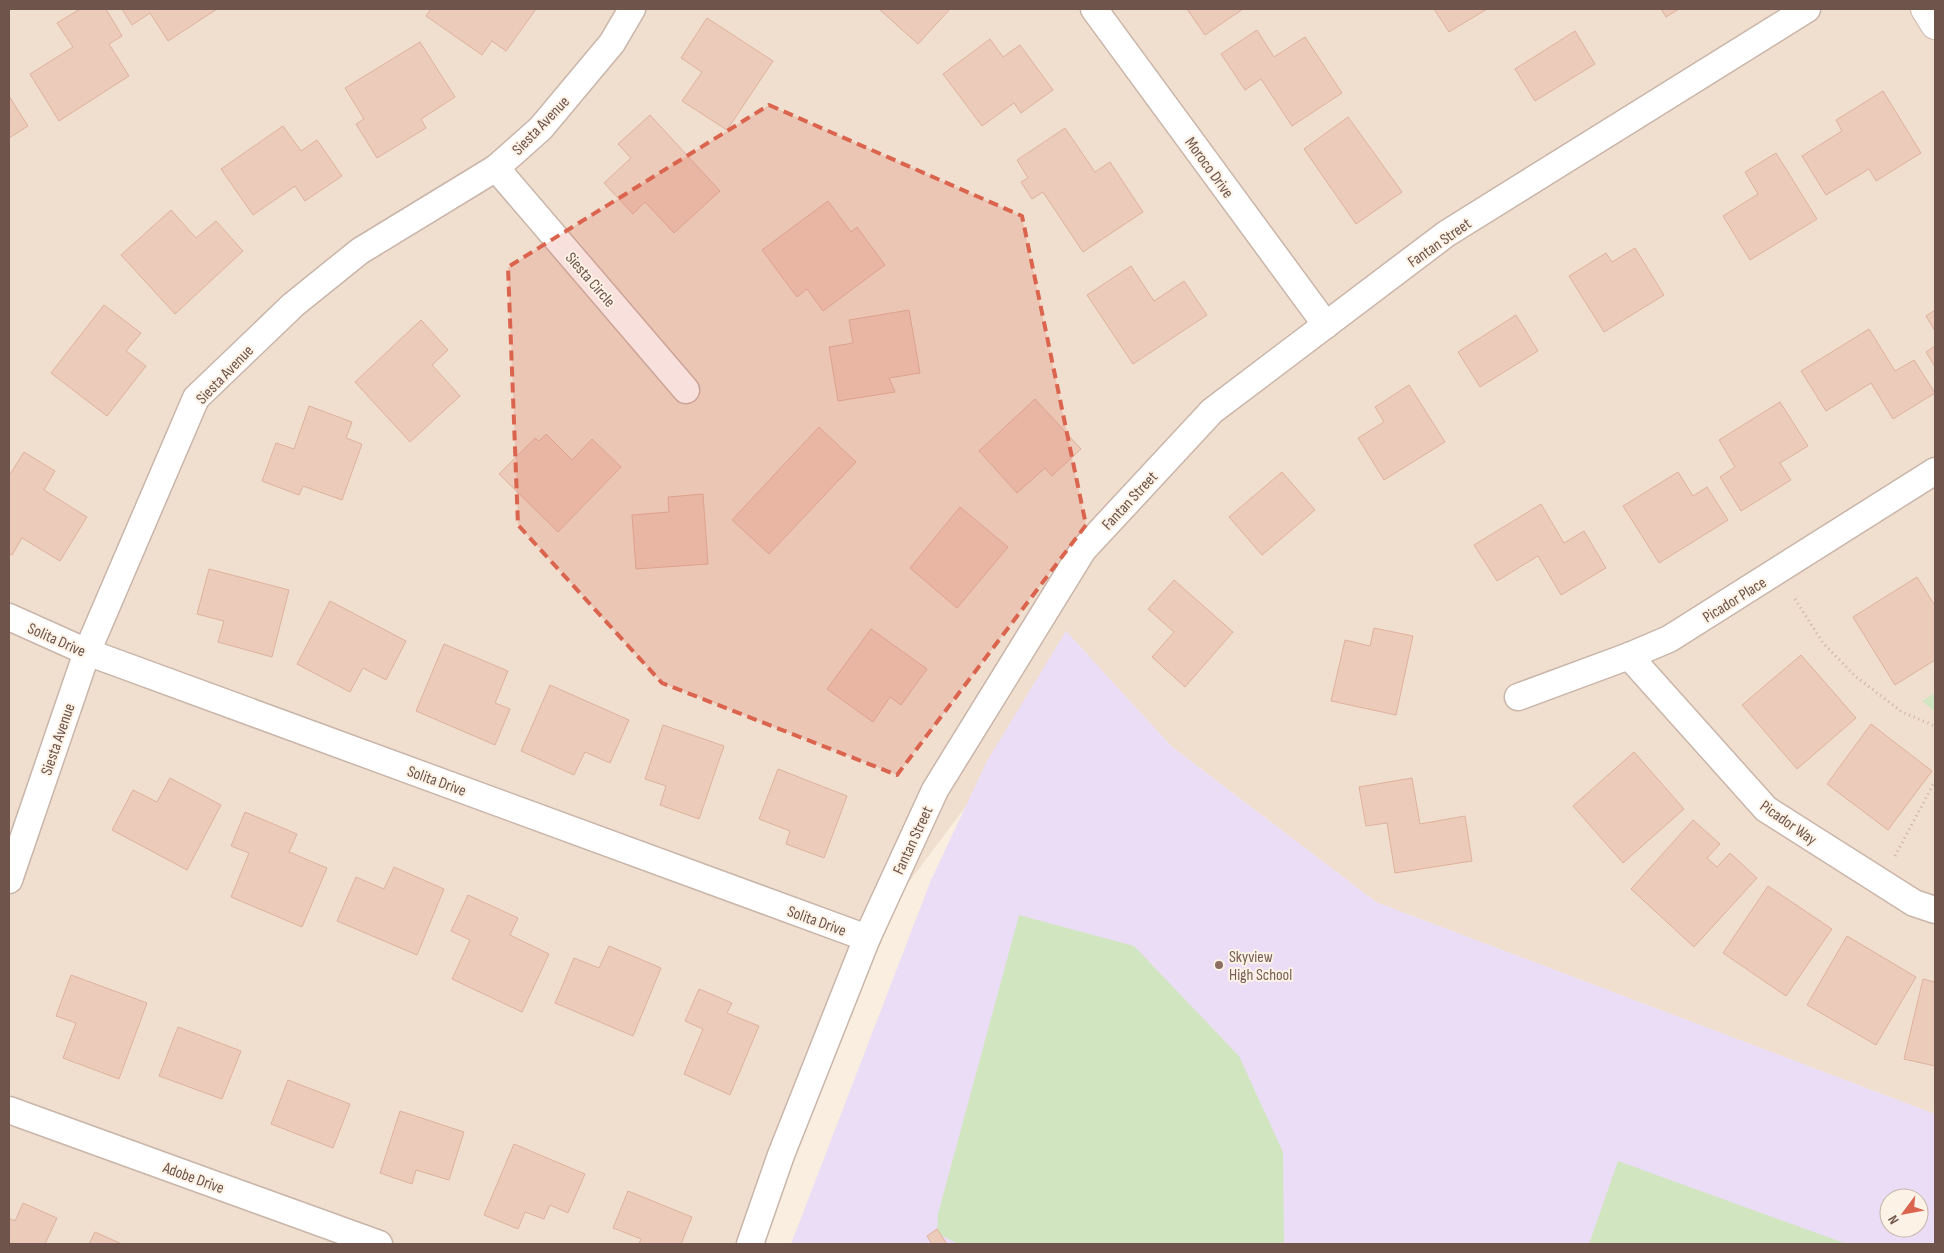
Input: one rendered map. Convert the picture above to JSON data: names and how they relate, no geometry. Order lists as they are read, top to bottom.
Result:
{
  "streets": {
    "street": [
      "Siesta Avenue",
      "Moroco Drive",
      "Fantan Street",
      "Siesta Circle",
      "Picador Place",
      "Solita Drive",
      "Picador Way",
      "Adobe Drive"
    ]
  },
  "crossings": [
    ["Siesta Avenue", "Siesta Circle"],
    ["Siesta Avenue", "Solita Drive"],
    ["Moroco Drive", "Fantan Street"],
    ["Fantan Street", "Solita Drive"],
    ["Picador Place", "Picador Way"]
  ],
  "places": ["Skyview High School"],
  "north": "bottom left"
}
